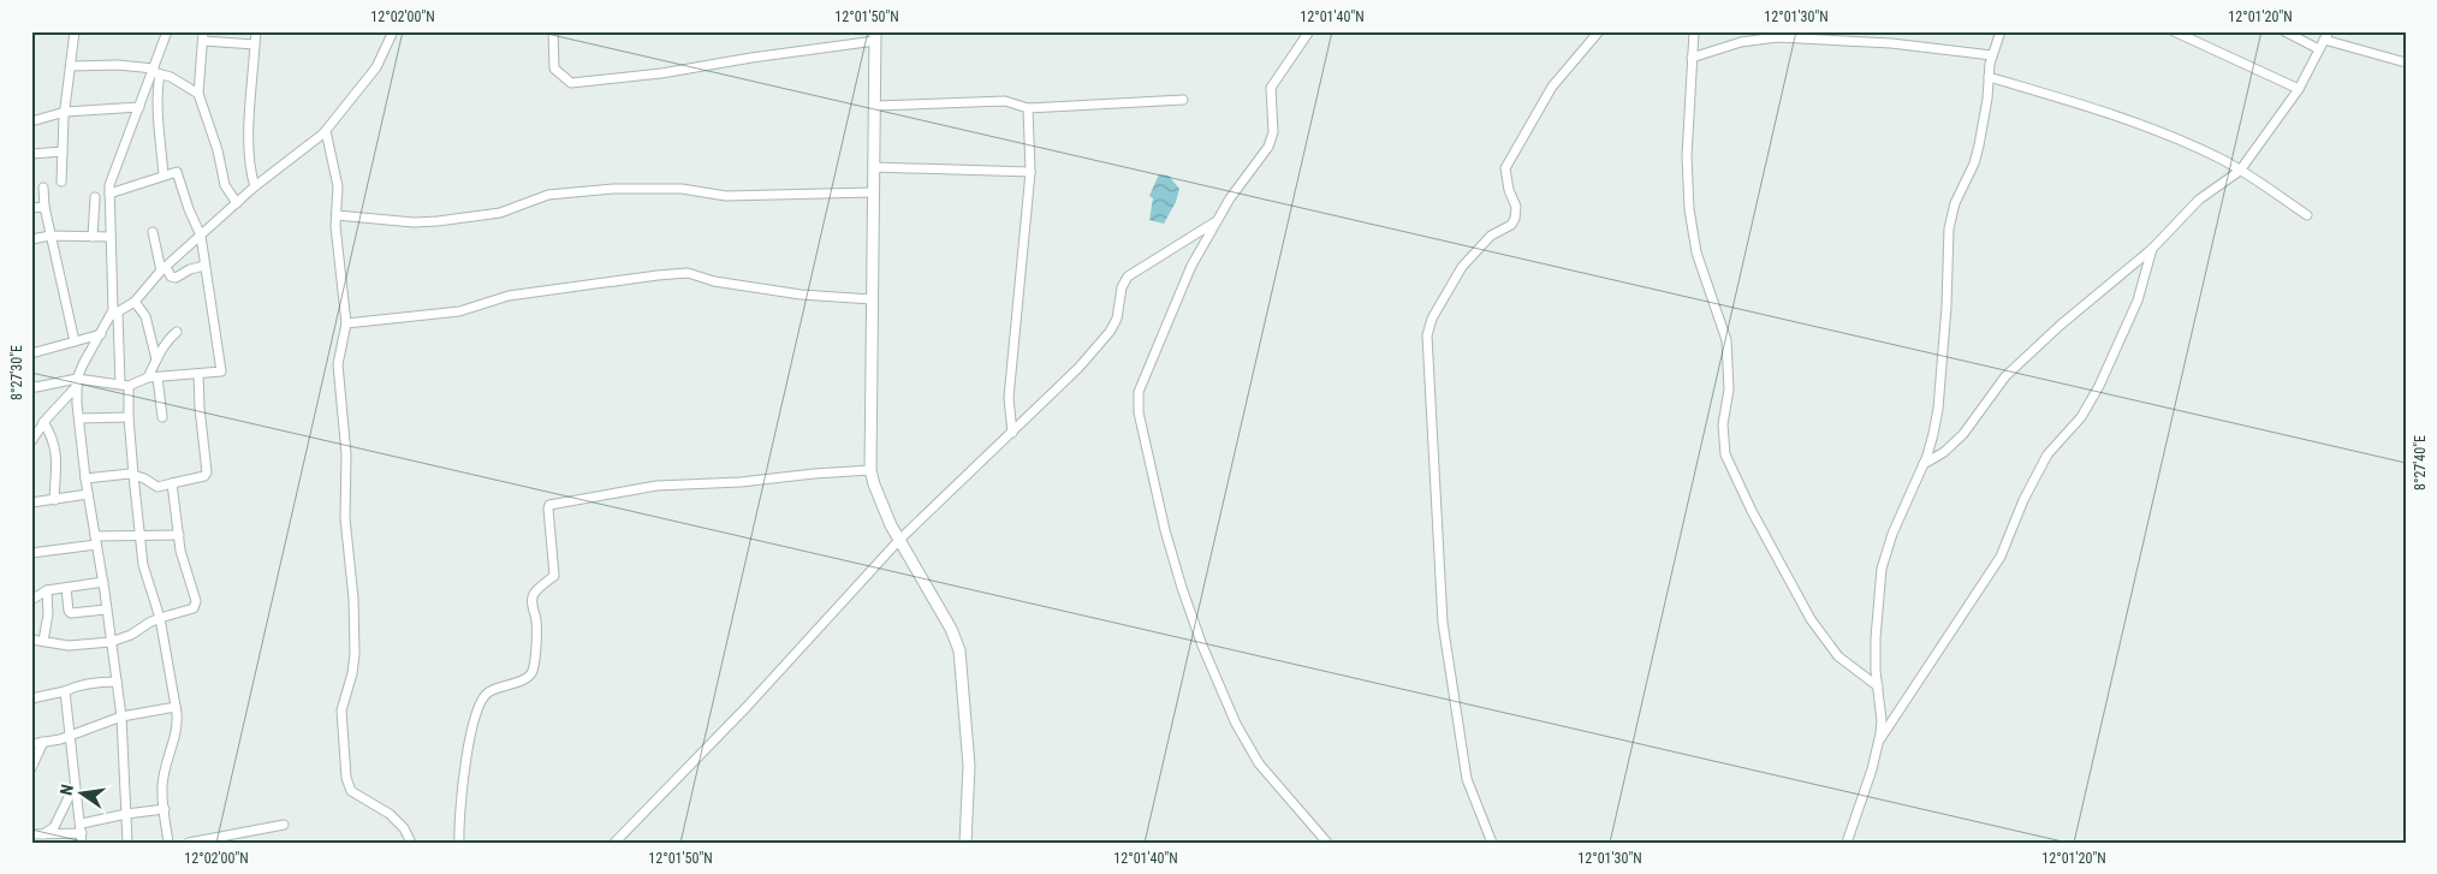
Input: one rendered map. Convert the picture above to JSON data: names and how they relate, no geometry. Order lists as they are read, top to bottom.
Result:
{
  "north": "left",
  "coordinates": [
    "12°02'00\"N",
    "12°01'50\"N",
    "12°01'40\"N",
    "12°01'30\"N",
    "12°01'20\"N",
    "8°27'30\"E",
    "8°27'40\"E"
  ]
}
